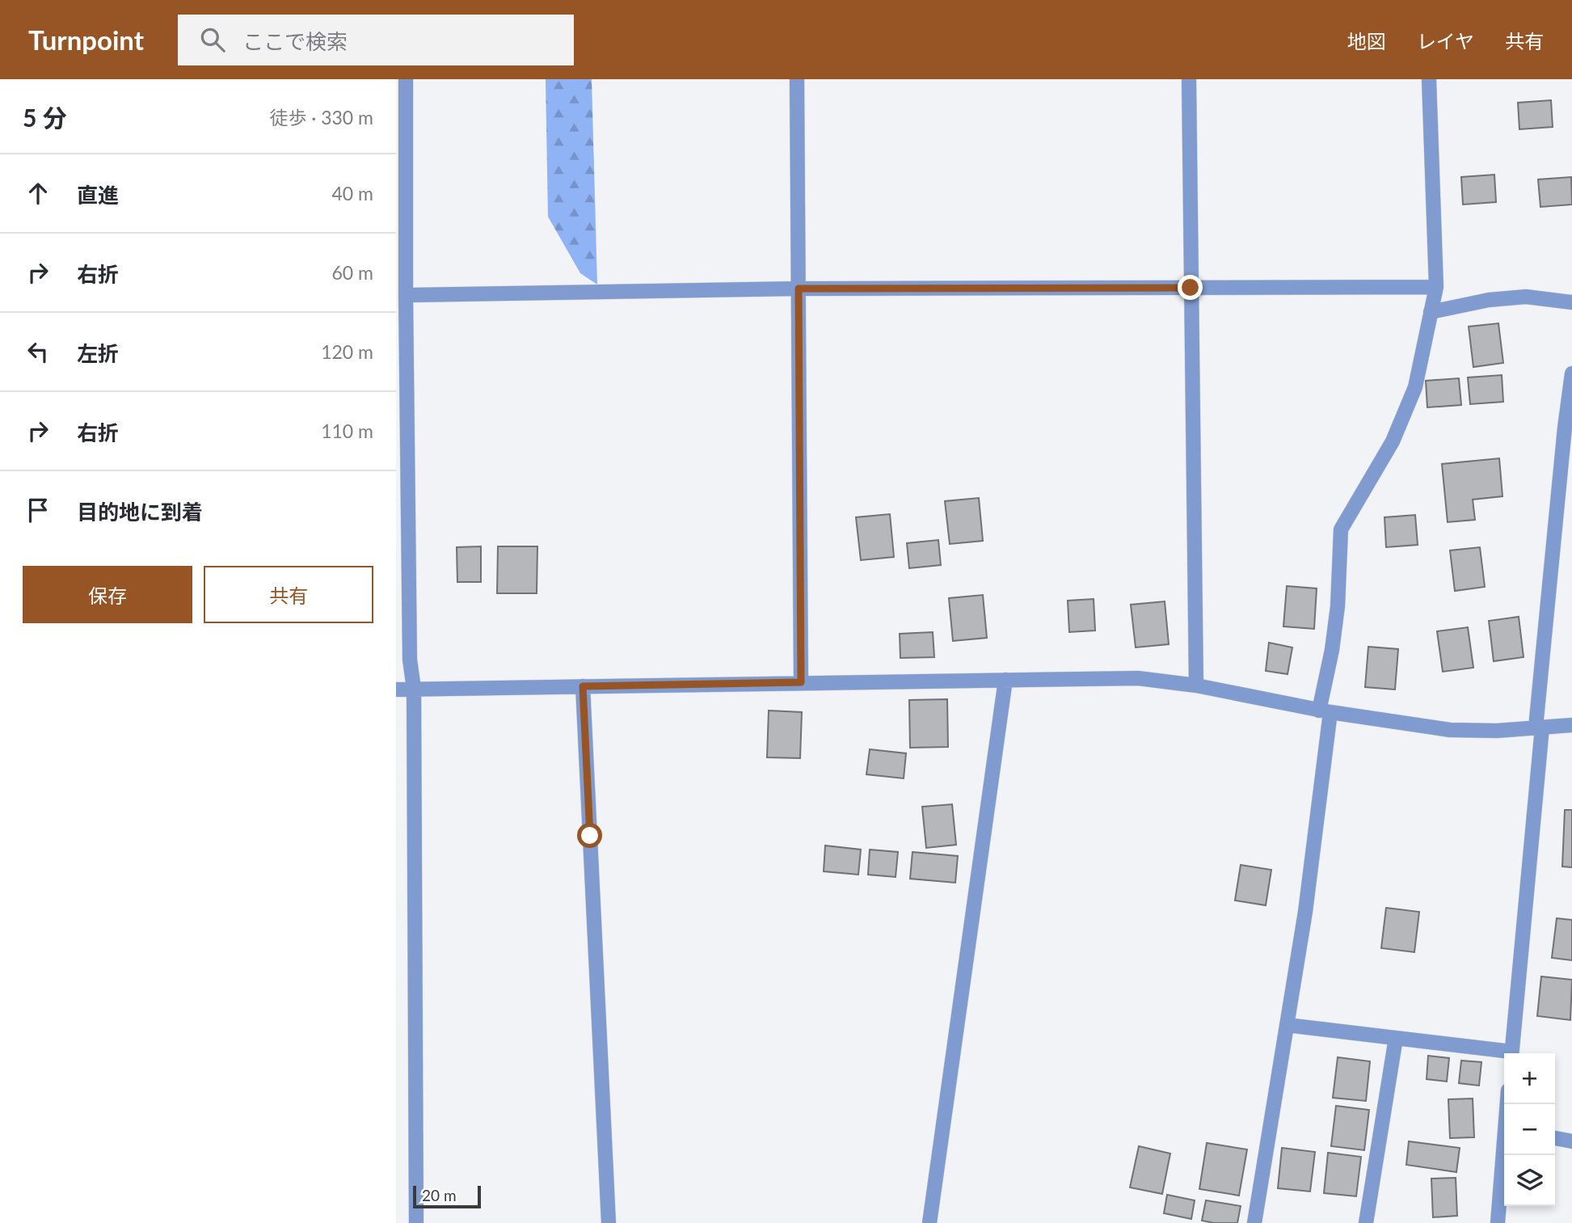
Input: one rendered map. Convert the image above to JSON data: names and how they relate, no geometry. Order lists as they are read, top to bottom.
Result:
{
  "scale_bar": "20 m",
  "page": {
    "header": "Turnpoint",
    "search": "ここで検索",
    "nav": ["地図", "レイヤ", "共有"],
    "heading": ["5 分", "徒歩 · 330 m"],
    "list": [
      ["直進", "40 m"],
      ["右折", "60 m"],
      ["左折", "120 m"],
      ["右折", "110 m"],
      "目的地に到着"
    ],
    "buttons": ["保存", "共有"],
    "map_buttons": ["+", "−"],
    "scale": "20 m"
  }
}
